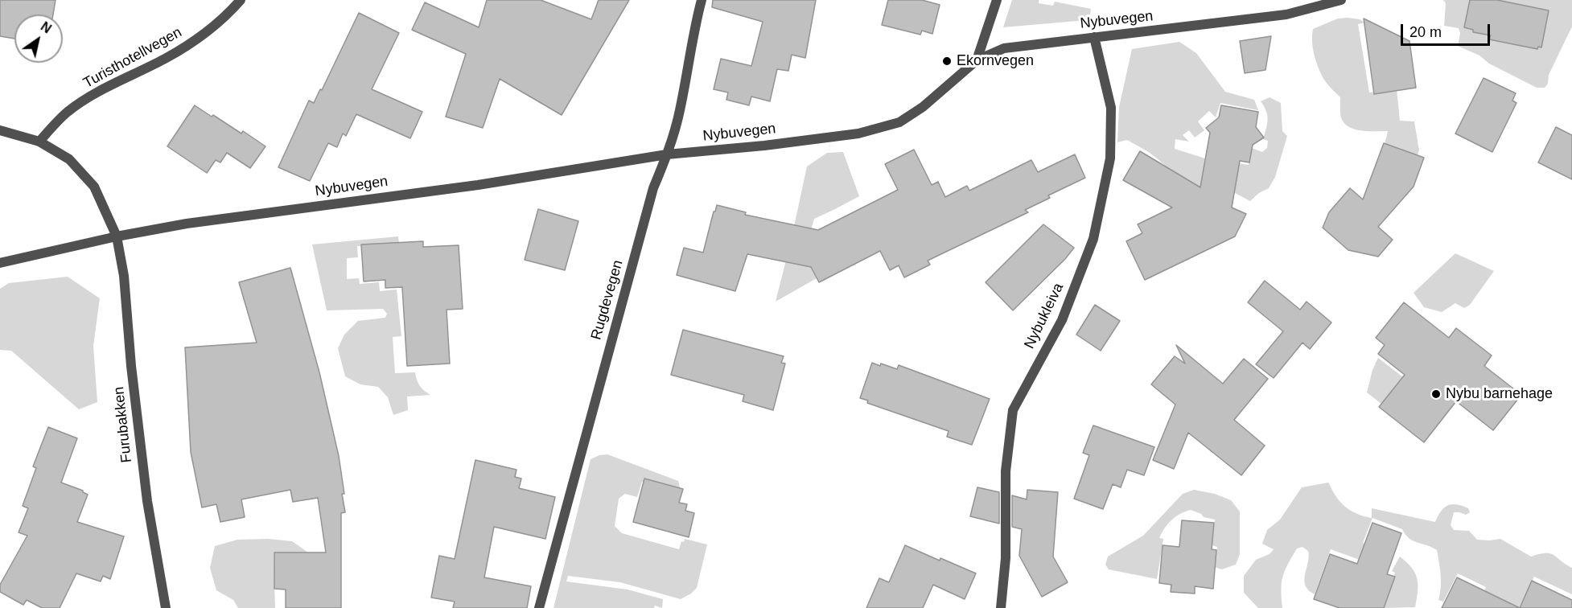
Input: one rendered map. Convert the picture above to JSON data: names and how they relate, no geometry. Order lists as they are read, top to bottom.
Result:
{
  "streets": {
    "street": [
      "Nybuvegen",
      "Turisthotellvegen",
      "Rugdevegen",
      "Nybukleiva",
      "Furubakken"
    ]
  },
  "crossings": [
    ["Nybuvegen", "Rugdevegen"],
    ["Nybuvegen", "Nybukleiva"],
    ["Nybuvegen", "Furubakken"],
    ["Turisthotellvegen", "Furubakken"]
  ],
  "places": ["Ekornvegen", "Nybu barnehage"],
  "scale_bar": "20 m",
  "north": "top right"
}
